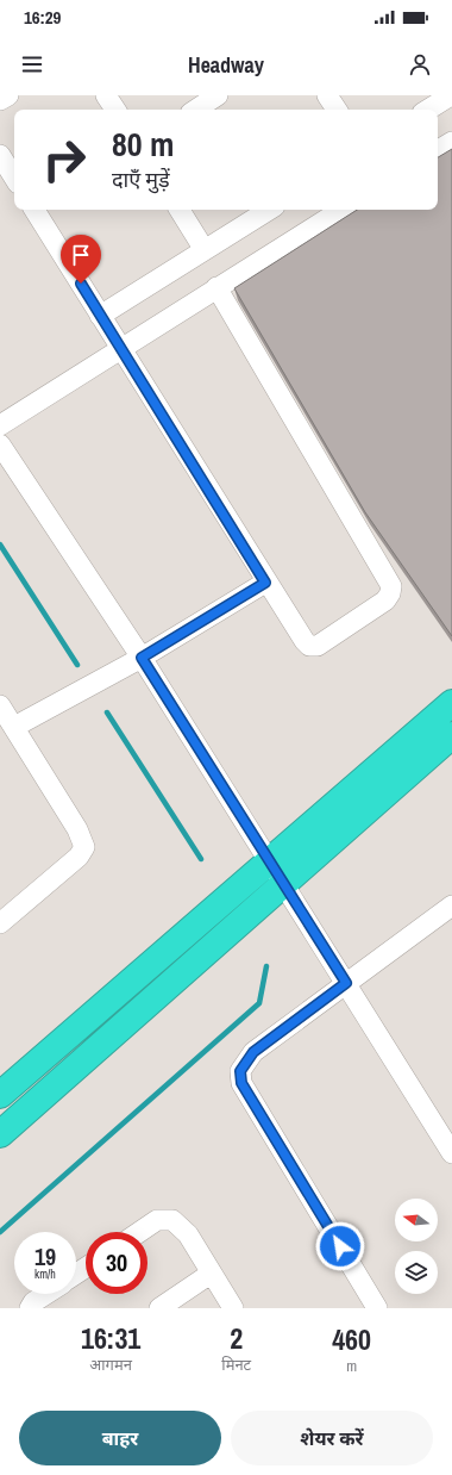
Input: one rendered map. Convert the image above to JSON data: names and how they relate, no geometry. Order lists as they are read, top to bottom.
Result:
{
  "north": "left",
  "page": {
    "status": "16:29",
    "header": "Headway",
    "turn": ["80 m", "दाएँ मुड़ें"],
    "speed": "19 km/h",
    "limit": "30",
    "eta": [
      "16:31",
      "आगमन",
      "2",
      "मिनट",
      "460",
      "m"
    ],
    "buttons": ["बाहर", "शेयर करें"]
  }
}
